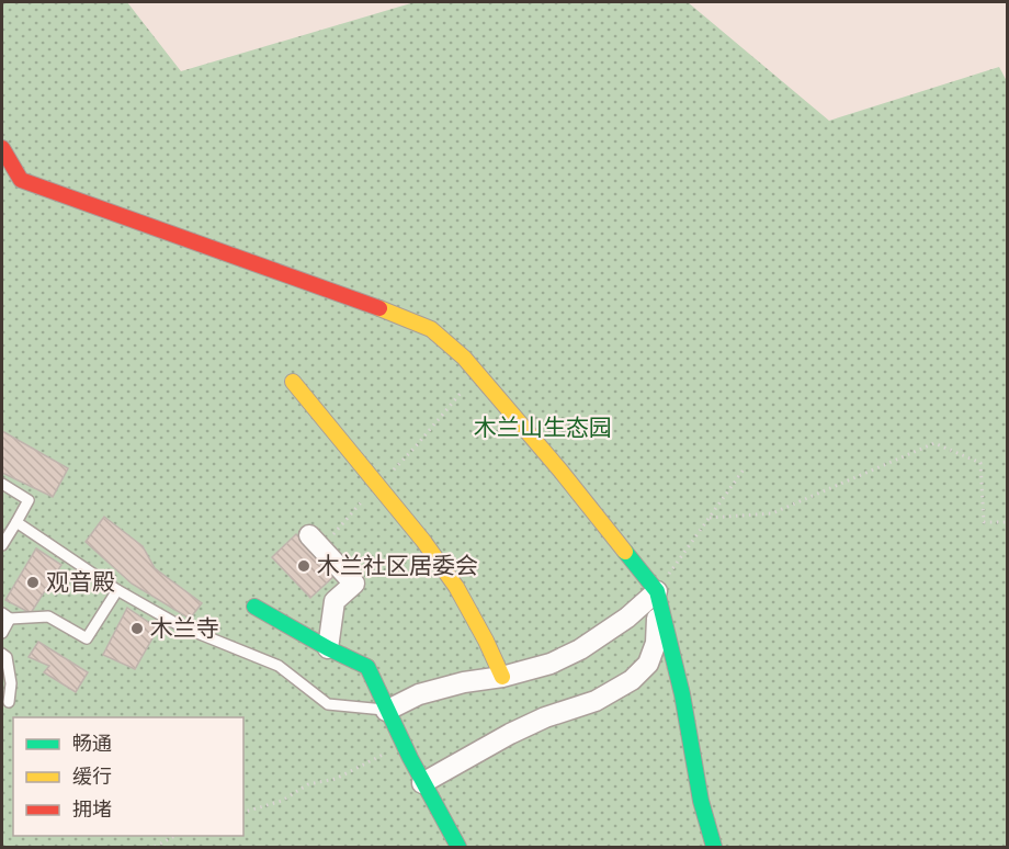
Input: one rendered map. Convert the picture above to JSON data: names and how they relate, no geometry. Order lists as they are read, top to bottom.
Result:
{
  "parks": ["木兰山生态园"],
  "places": ["木兰社区居委会", "观音殿", "木兰寺"],
  "legend": ["畅通", "缓行", "拥堵"]
}
